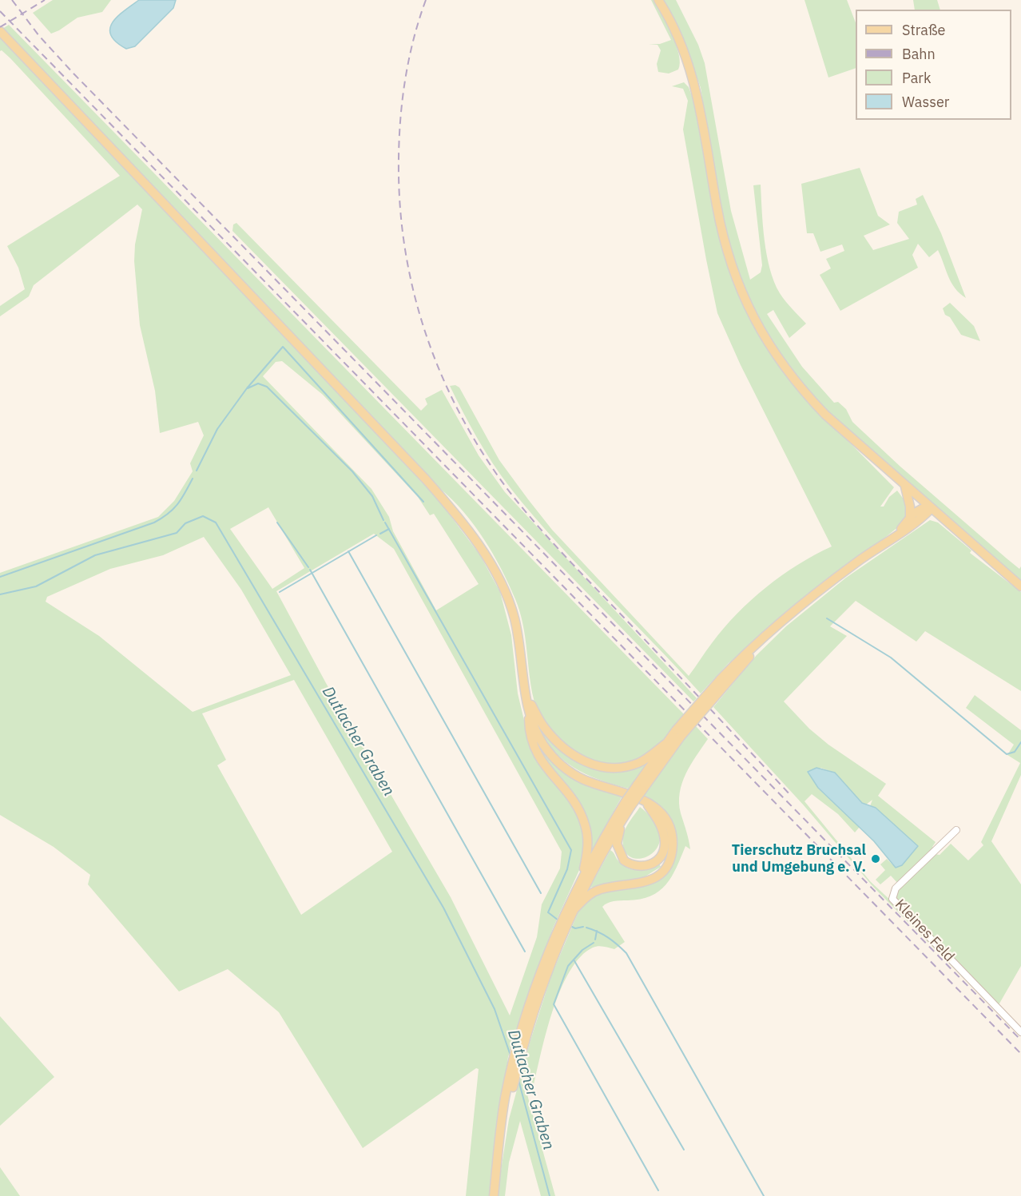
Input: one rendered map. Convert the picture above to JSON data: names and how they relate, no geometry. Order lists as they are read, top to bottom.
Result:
{
  "streets": {
    "street": ["Kleines Feld"]
  },
  "water": ["Dutlacher Graben"],
  "places": ["Tierschutz Bruchsal und Umgebung e. V."],
  "legend": [
    "Straße",
    "Bahn",
    "Park",
    "Wasser"
  ]
}
